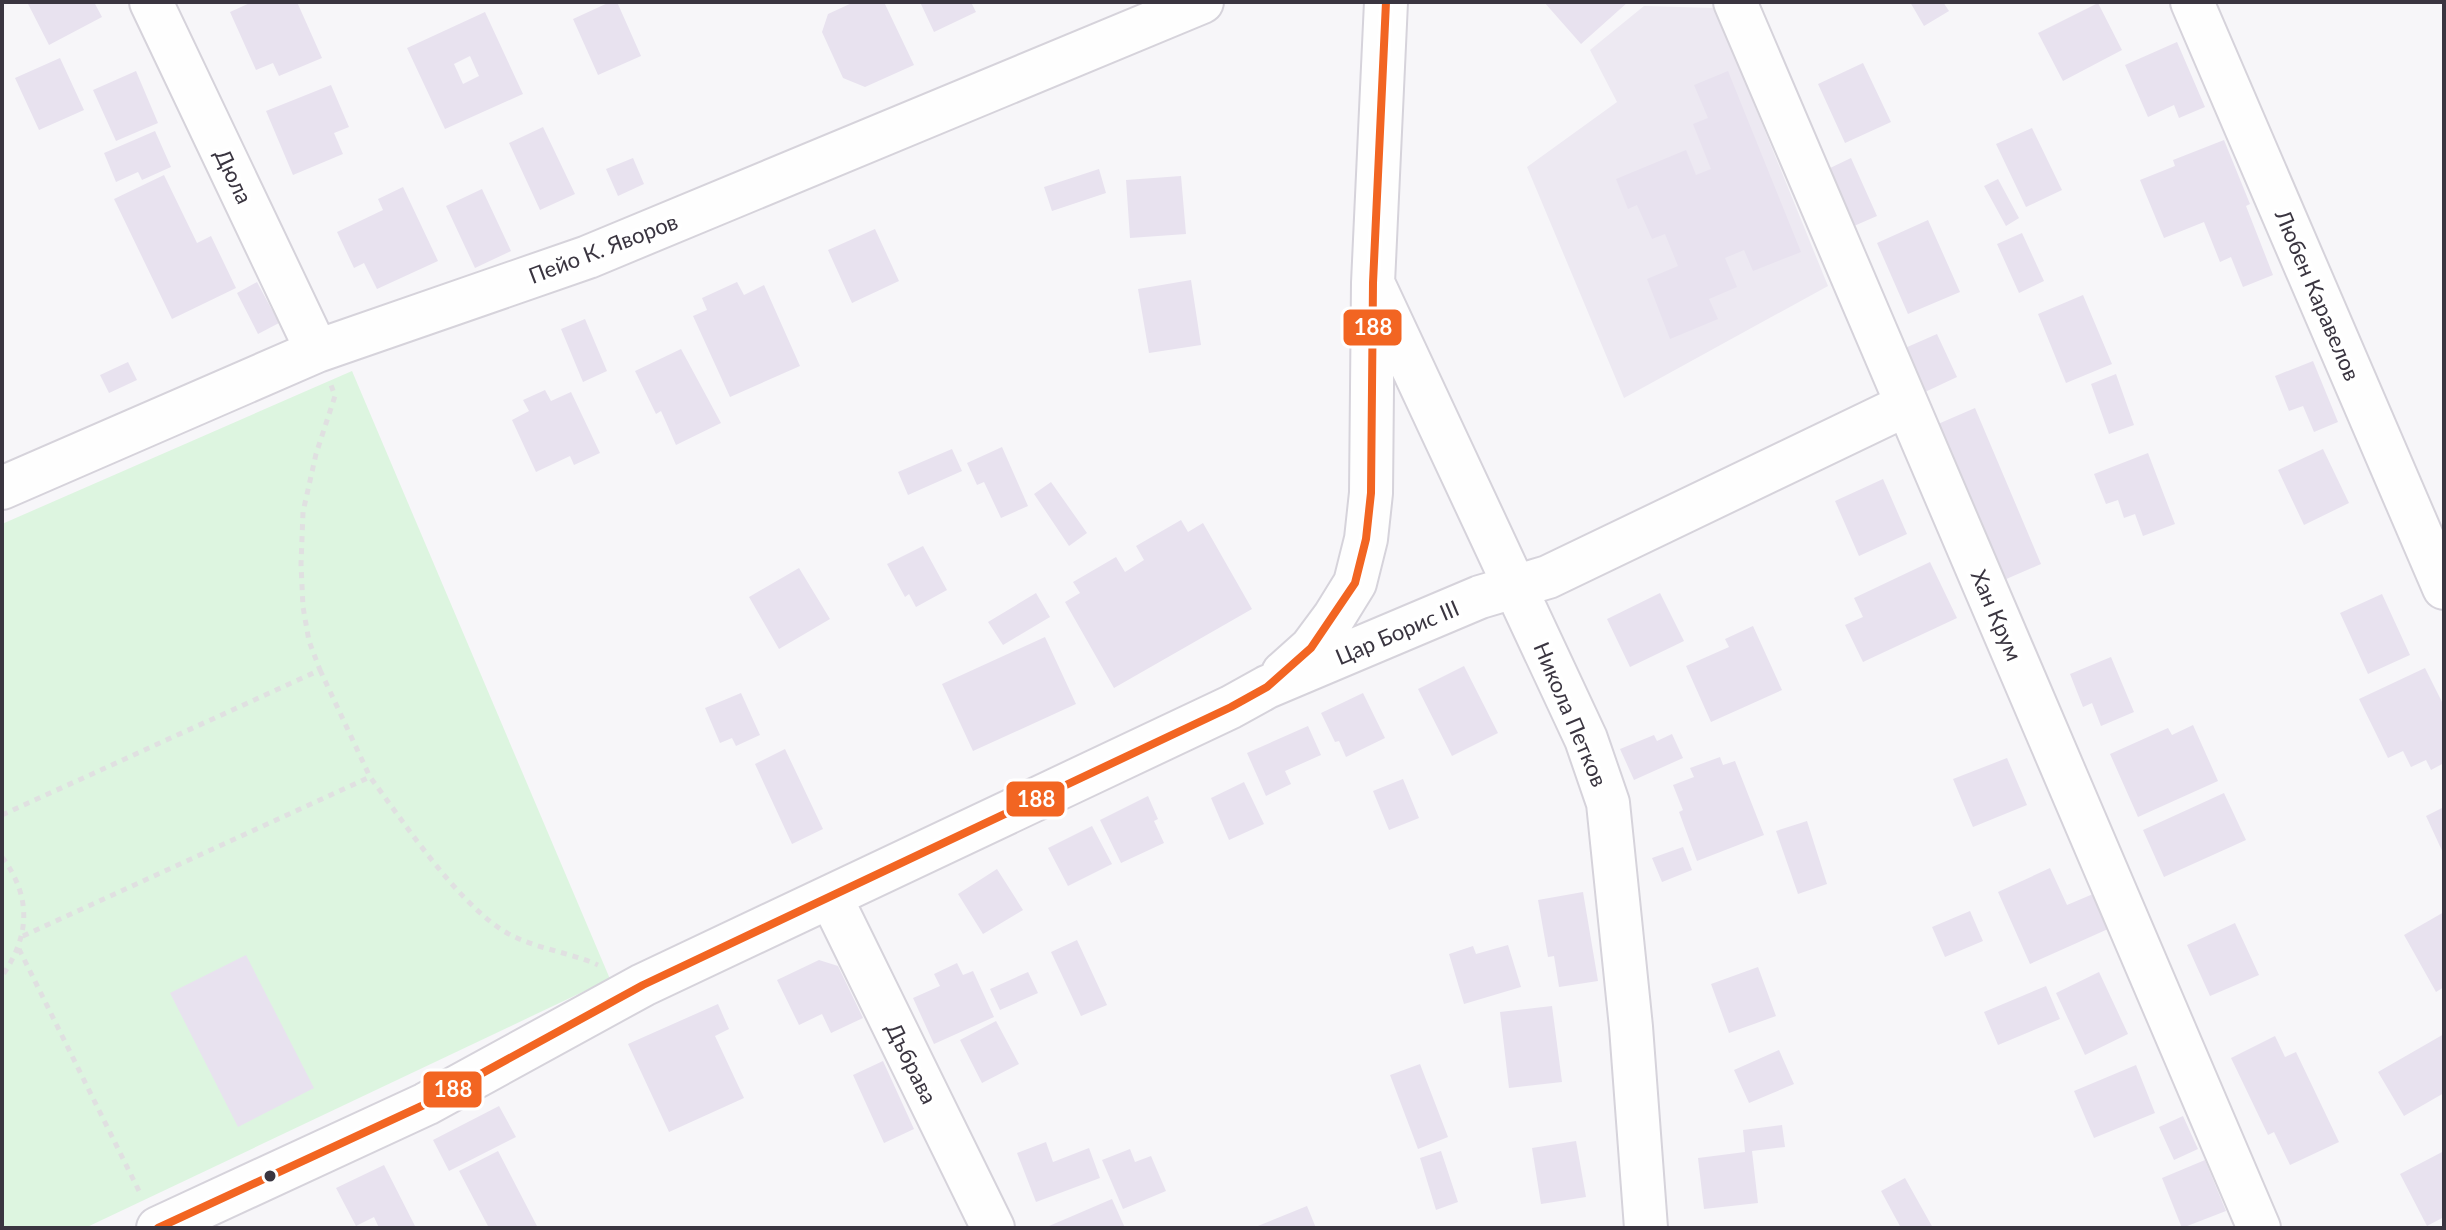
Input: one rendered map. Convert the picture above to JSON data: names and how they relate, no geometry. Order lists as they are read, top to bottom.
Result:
{
  "streets": {
    "street": [
      "Дюла",
      "Пейо К. Яворов",
      "Любен Каравелов",
      "Хан Крум",
      "Цар Борис III",
      "Никола Петков",
      "Дъбрава"
    ]
  },
  "crossings": [
    ["Дюла", "Пейо К. Яворов"],
    ["Хан Крум", "Цар Борис III"],
    ["Цар Борис III", "Никола Петков"],
    ["Цар Борис III", "Дъбрава"]
  ],
  "lines": ["transit line 188"]
}
